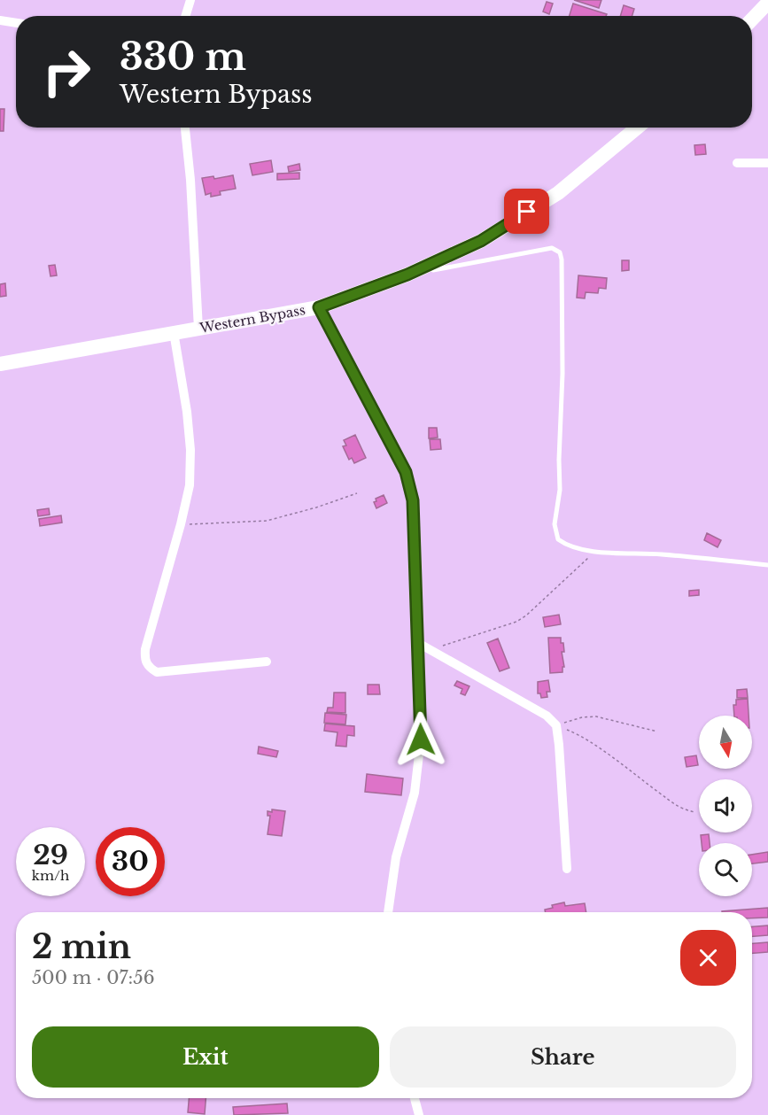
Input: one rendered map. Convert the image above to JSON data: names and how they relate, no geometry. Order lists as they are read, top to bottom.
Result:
{
  "streets": {
    "main road": ["Western Bypass"]
  },
  "north": "bottom",
  "page": {
    "turn": ["330 m", "Western Bypass"],
    "speed": "29 km/h",
    "limit": "30",
    "heading": ["2 min", "500 m · 07:56"],
    "buttons": ["Exit", "Share"]
  }
}
